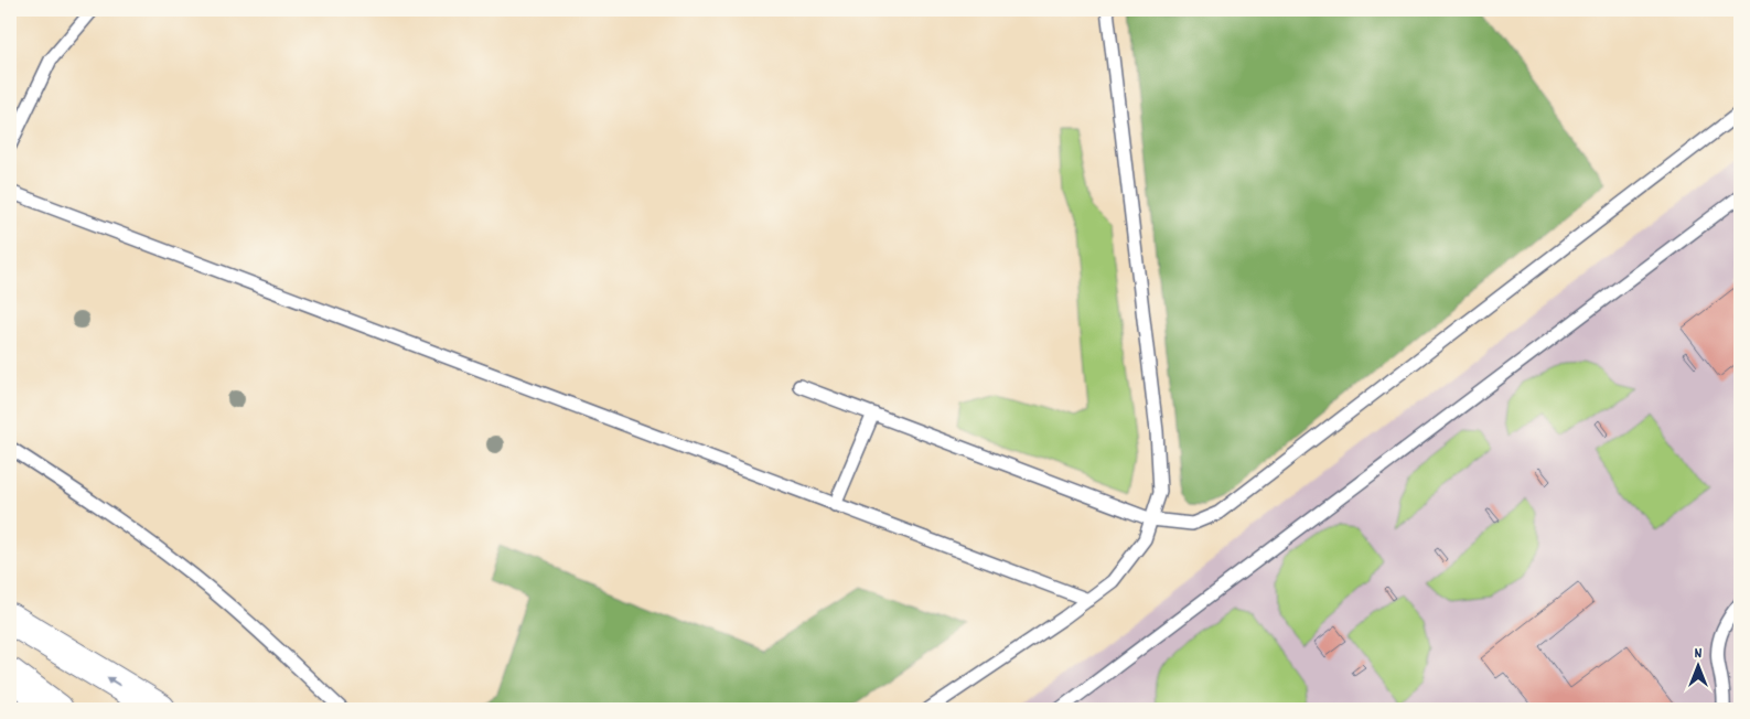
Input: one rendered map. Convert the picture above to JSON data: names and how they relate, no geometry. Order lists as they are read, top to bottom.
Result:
{
  "north": "top"
}
